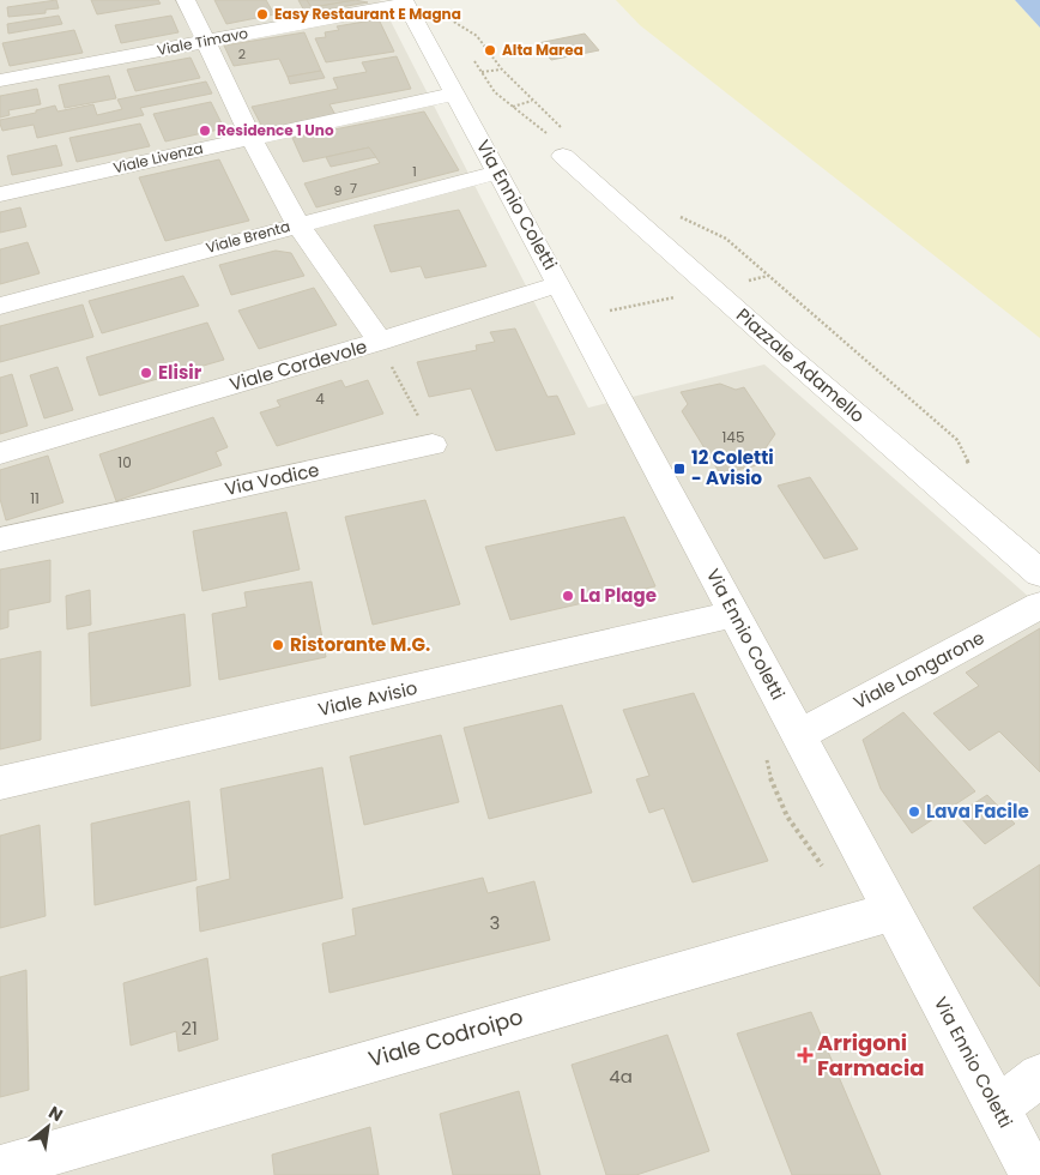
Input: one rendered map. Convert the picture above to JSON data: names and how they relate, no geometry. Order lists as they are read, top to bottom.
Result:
{
  "streets": {
    "street": [
      "Viale Timavo",
      "Viale Livenza",
      "Via Ennio Coletti",
      "Viale Brenta",
      "Viale Cordevole",
      "Piazzale Adamello",
      "Via Vodice",
      "Viale Longarone",
      "Viale Avisio",
      "Viale Codroipo"
    ]
  },
  "crossings": [
    ["Viale Timavo", "Via Ennio Coletti"],
    ["Viale Livenza", "Via Ennio Coletti"],
    ["Via Ennio Coletti", "Viale Brenta"],
    ["Via Ennio Coletti", "Viale Cordevole"],
    ["Via Ennio Coletti", "Viale Longarone"],
    ["Via Ennio Coletti", "Viale Avisio"],
    ["Via Ennio Coletti", "Viale Codroipo"]
  ],
  "places": {
    "other": [
      "Easy Restaurant E Magna",
      "Alta Marea",
      "Residence 1 Uno",
      "Elisir",
      "La Plage",
      "Ristorante M.G.",
      "Lava Facile"
    ],
    "transit": ["12 Coletti - Avisio"],
    "health": ["Arrigoni Farmacia"]
  },
  "house_numbers": [
    "2",
    "1",
    "7",
    "9",
    "4",
    "145",
    "10",
    "11",
    "3",
    "21",
    "4a"
  ],
  "north": "top right"
}
